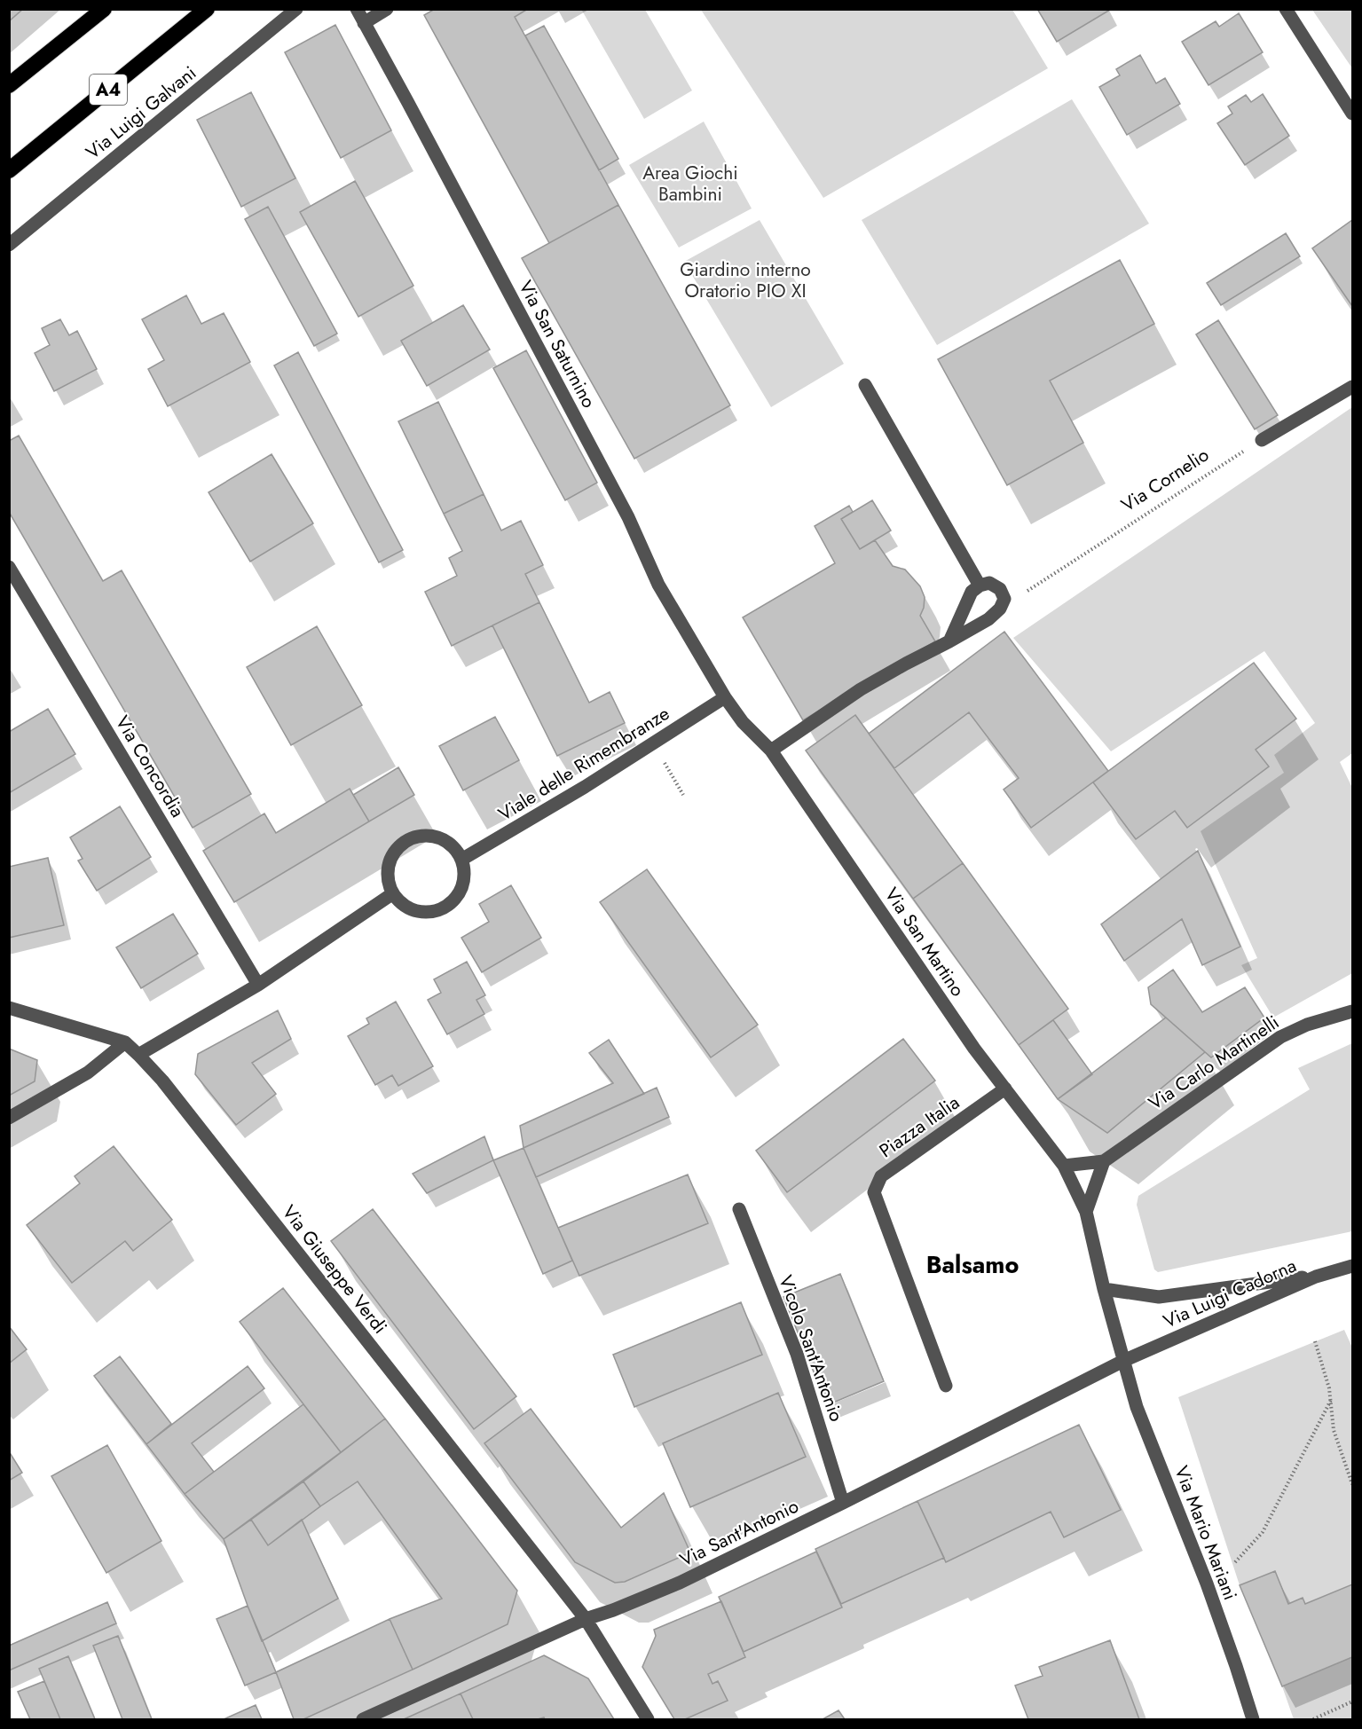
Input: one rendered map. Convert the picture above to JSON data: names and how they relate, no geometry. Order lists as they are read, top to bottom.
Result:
{
  "streets": {
    "highway": ["A4"],
    "street": [
      "Via Luigi Galvani",
      "Via San Saturnino",
      "Viale delle Rimembranze",
      "Via Concordia",
      "Via San Martino",
      "Via Carlo Martinelli",
      "Piazza Italia",
      "Via Giuseppe Verdi",
      "Via Luigi Cadorna",
      "Vicolo Sant'Antonio",
      "Via Sant'Antonio",
      "Via Mario Mariani"
    ],
    "path": ["Via Cornelio"]
  },
  "crossings": [
    ["Via San Saturnino", "Viale delle Rimembranze"],
    ["Via San Saturnino", "Via San Martino"],
    ["Viale delle Rimembranze", "Via San Martino"],
    ["Via San Martino", "Via Carlo Martinelli"],
    ["Via San Martino", "Piazza Italia"],
    ["Via Giuseppe Verdi", "Via Sant'Antonio"],
    ["Via Luigi Cadorna", "Via Sant'Antonio"],
    ["Via Luigi Cadorna", "Via Mario Mariani"],
    ["Vicolo Sant'Antonio", "Via Sant'Antonio"],
    ["Via Sant'Antonio", "Via Mario Mariani"]
  ],
  "districts": ["Balsamo"],
  "parks": ["Area Giochi Bambini", "Giardino interno Oratorio PIO XI"]
}
